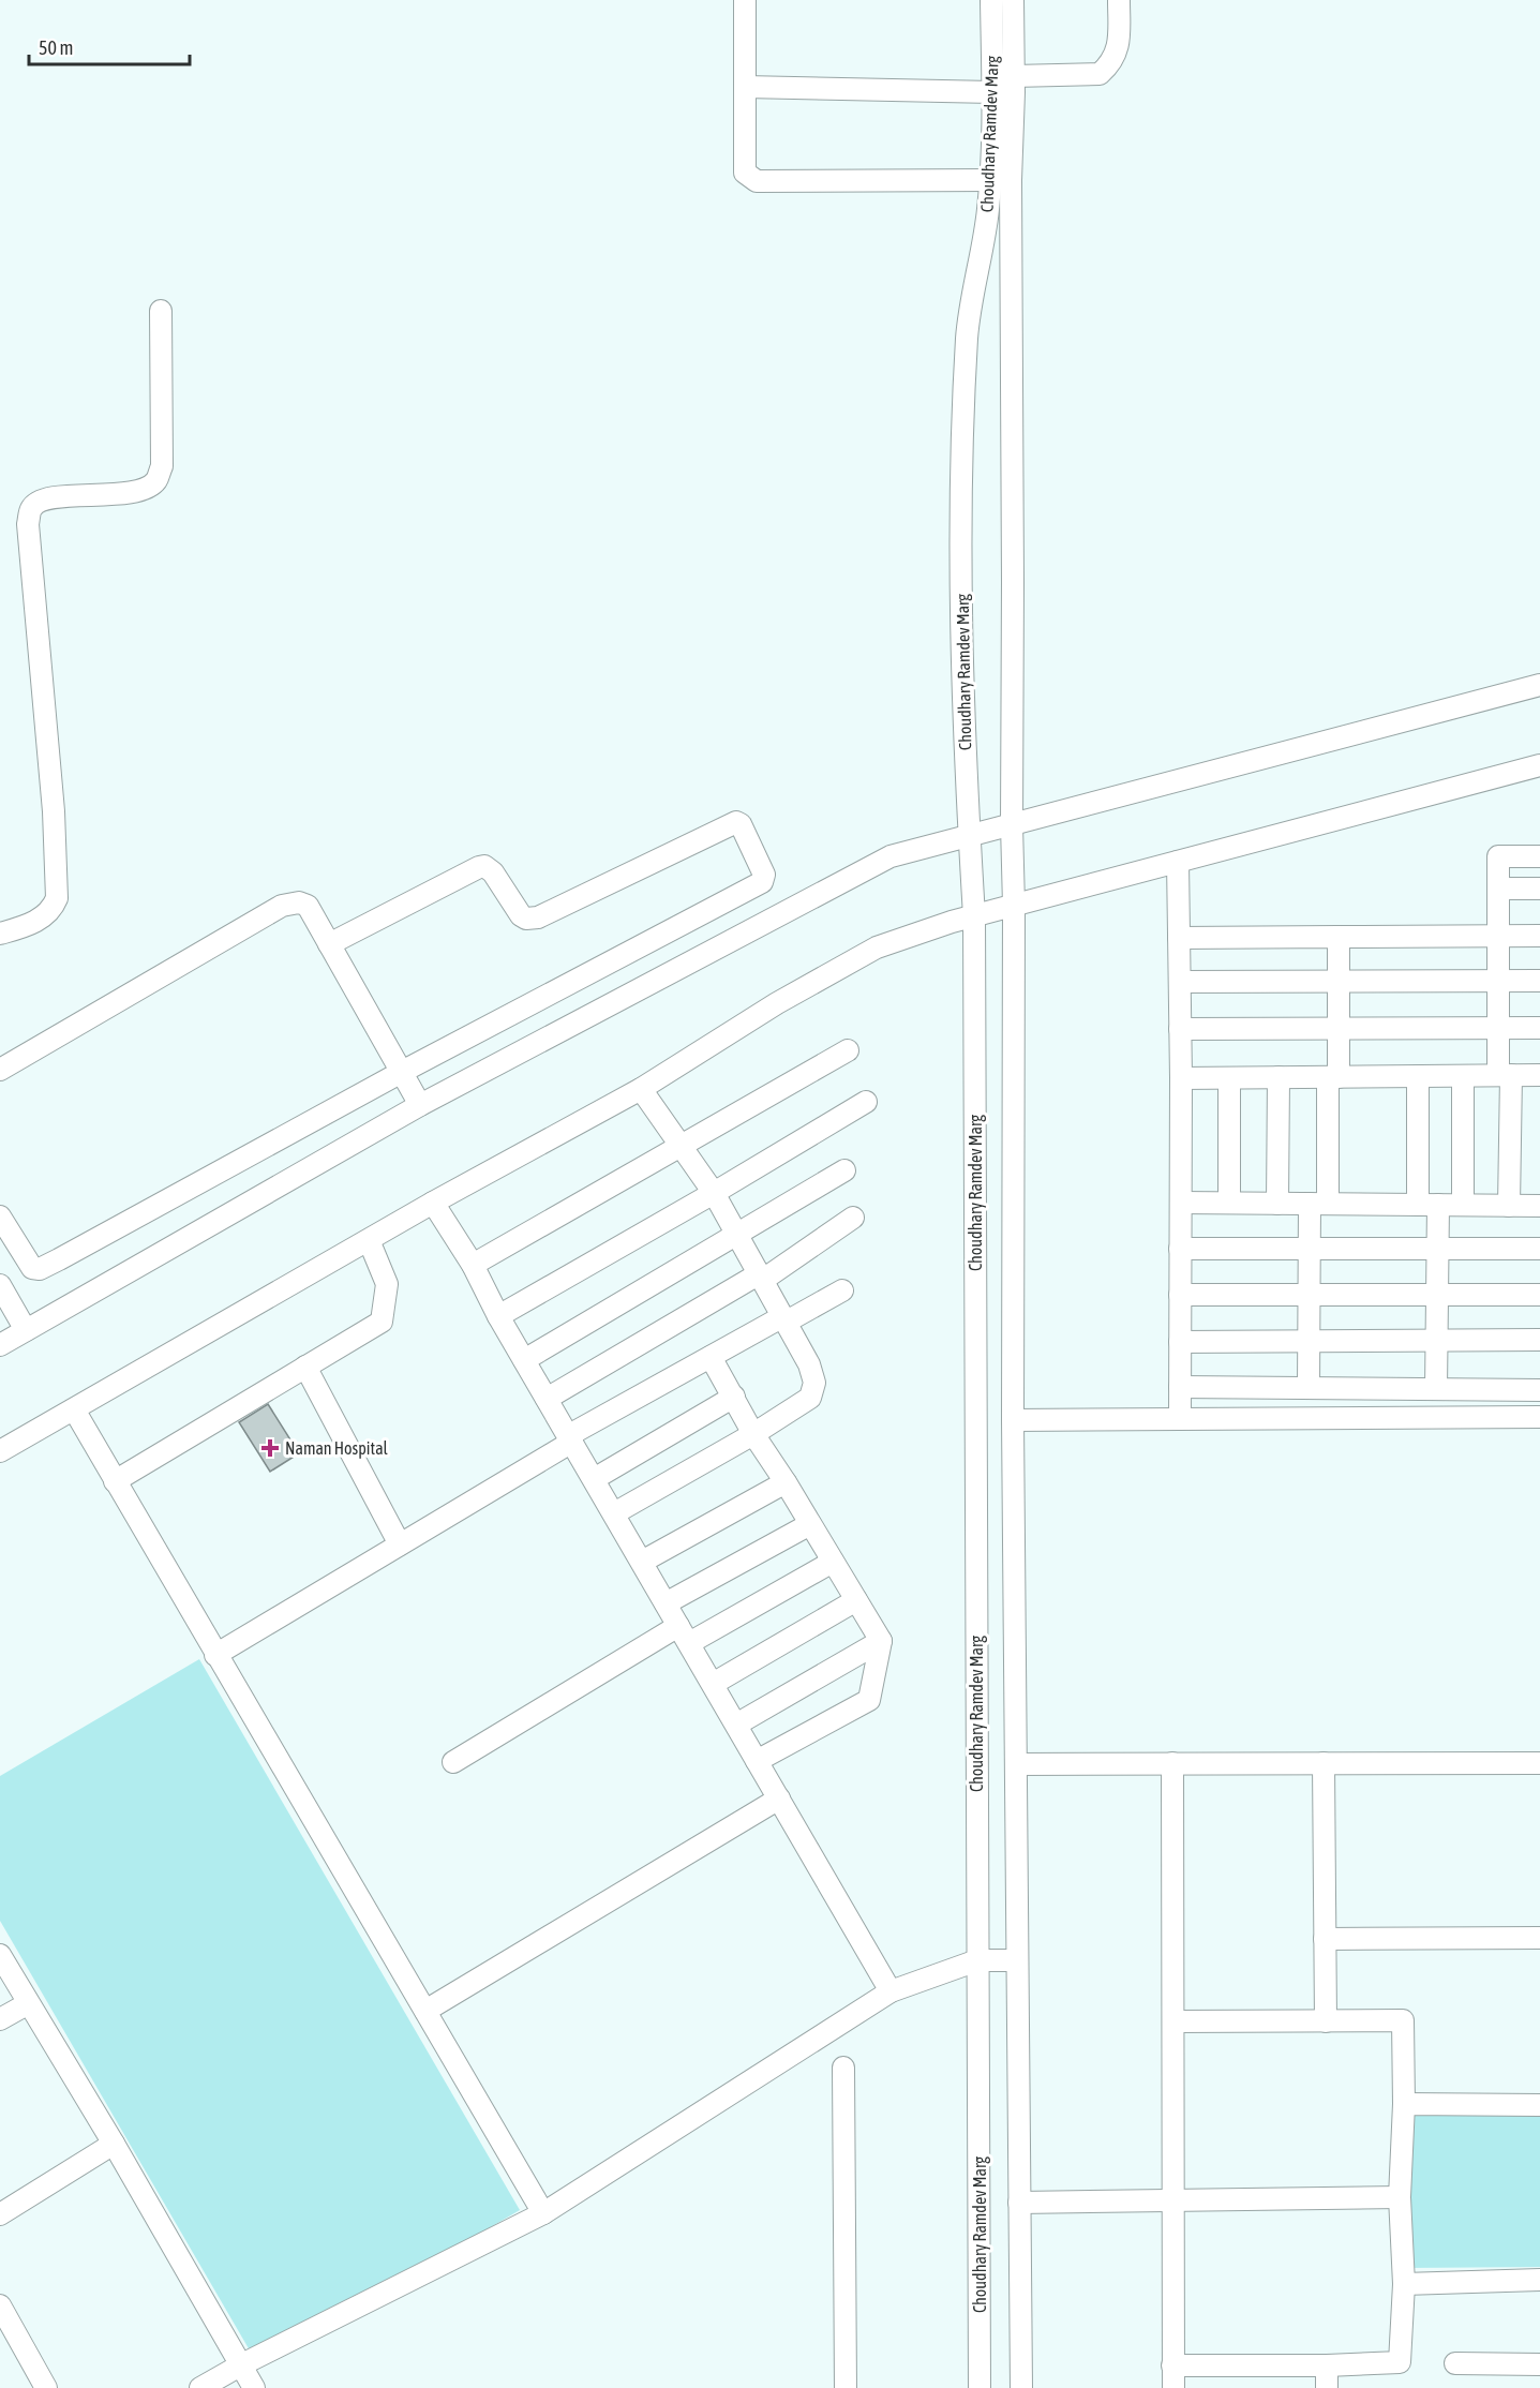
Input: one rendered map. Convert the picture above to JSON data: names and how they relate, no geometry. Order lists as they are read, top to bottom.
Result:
{
  "streets": {
    "street": ["Choudhary Ramdev Marg"]
  },
  "places": {
    "health": ["Naman Hospital"]
  },
  "scale_bar": "50 m"
}
